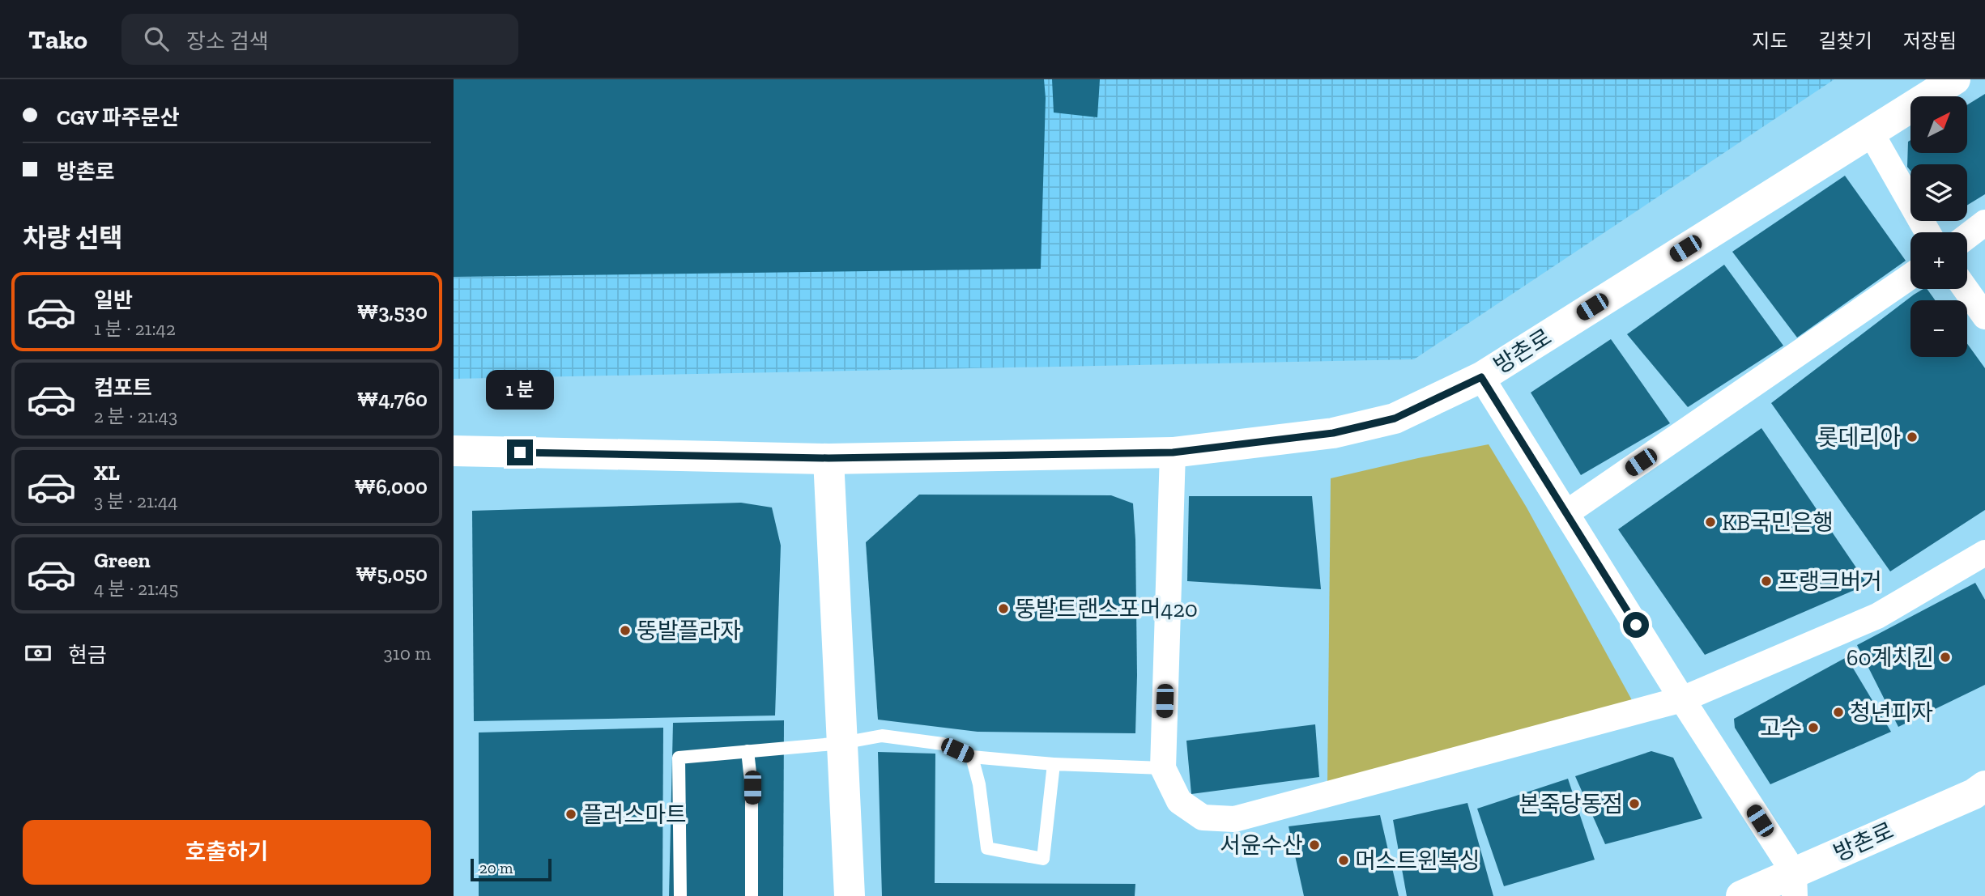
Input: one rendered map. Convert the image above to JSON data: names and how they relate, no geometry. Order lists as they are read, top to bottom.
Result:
{
  "streets": {
    "street": ["방촌로"]
  },
  "places": [
    "롯데리아",
    "KB국민은행",
    "프랭크버거",
    "뚱발트랜스포머420",
    "뚱발플라자",
    "60계치킨",
    "청년피자",
    "고수",
    "본죽당동점",
    "플러스마트",
    "서윤수산",
    "머스트윈복싱"
  ],
  "scale_bar": "20 m",
  "north": "top right",
  "page": {
    "header": "Tako",
    "search": "장소 검색",
    "nav": ["지도", "길찾기", "저장됨"],
    "banner": ["CGV 파주문산", "방촌로"],
    "map_buttons": ["+", "−"],
    "heading": "차량 선택",
    "list": [
      {
        "name": "일반",
        "note": "1 분 · 21:42",
        "value": "₩3,530"
      },
      {
        "name": "컴포트",
        "note": "2 분 · 21:43",
        "value": "₩4,760"
      },
      {
        "name": "XL",
        "note": "3 분 · 21:44",
        "value": "₩6,000"
      },
      {
        "name": "Green",
        "note": "4 분 · 21:45",
        "value": "₩5,050"
      }
    ],
    "bubble": "1 분",
    "pay": ["현금", "310 m"],
    "buttons": "호출하기",
    "scale": "20 m"
  }
}
